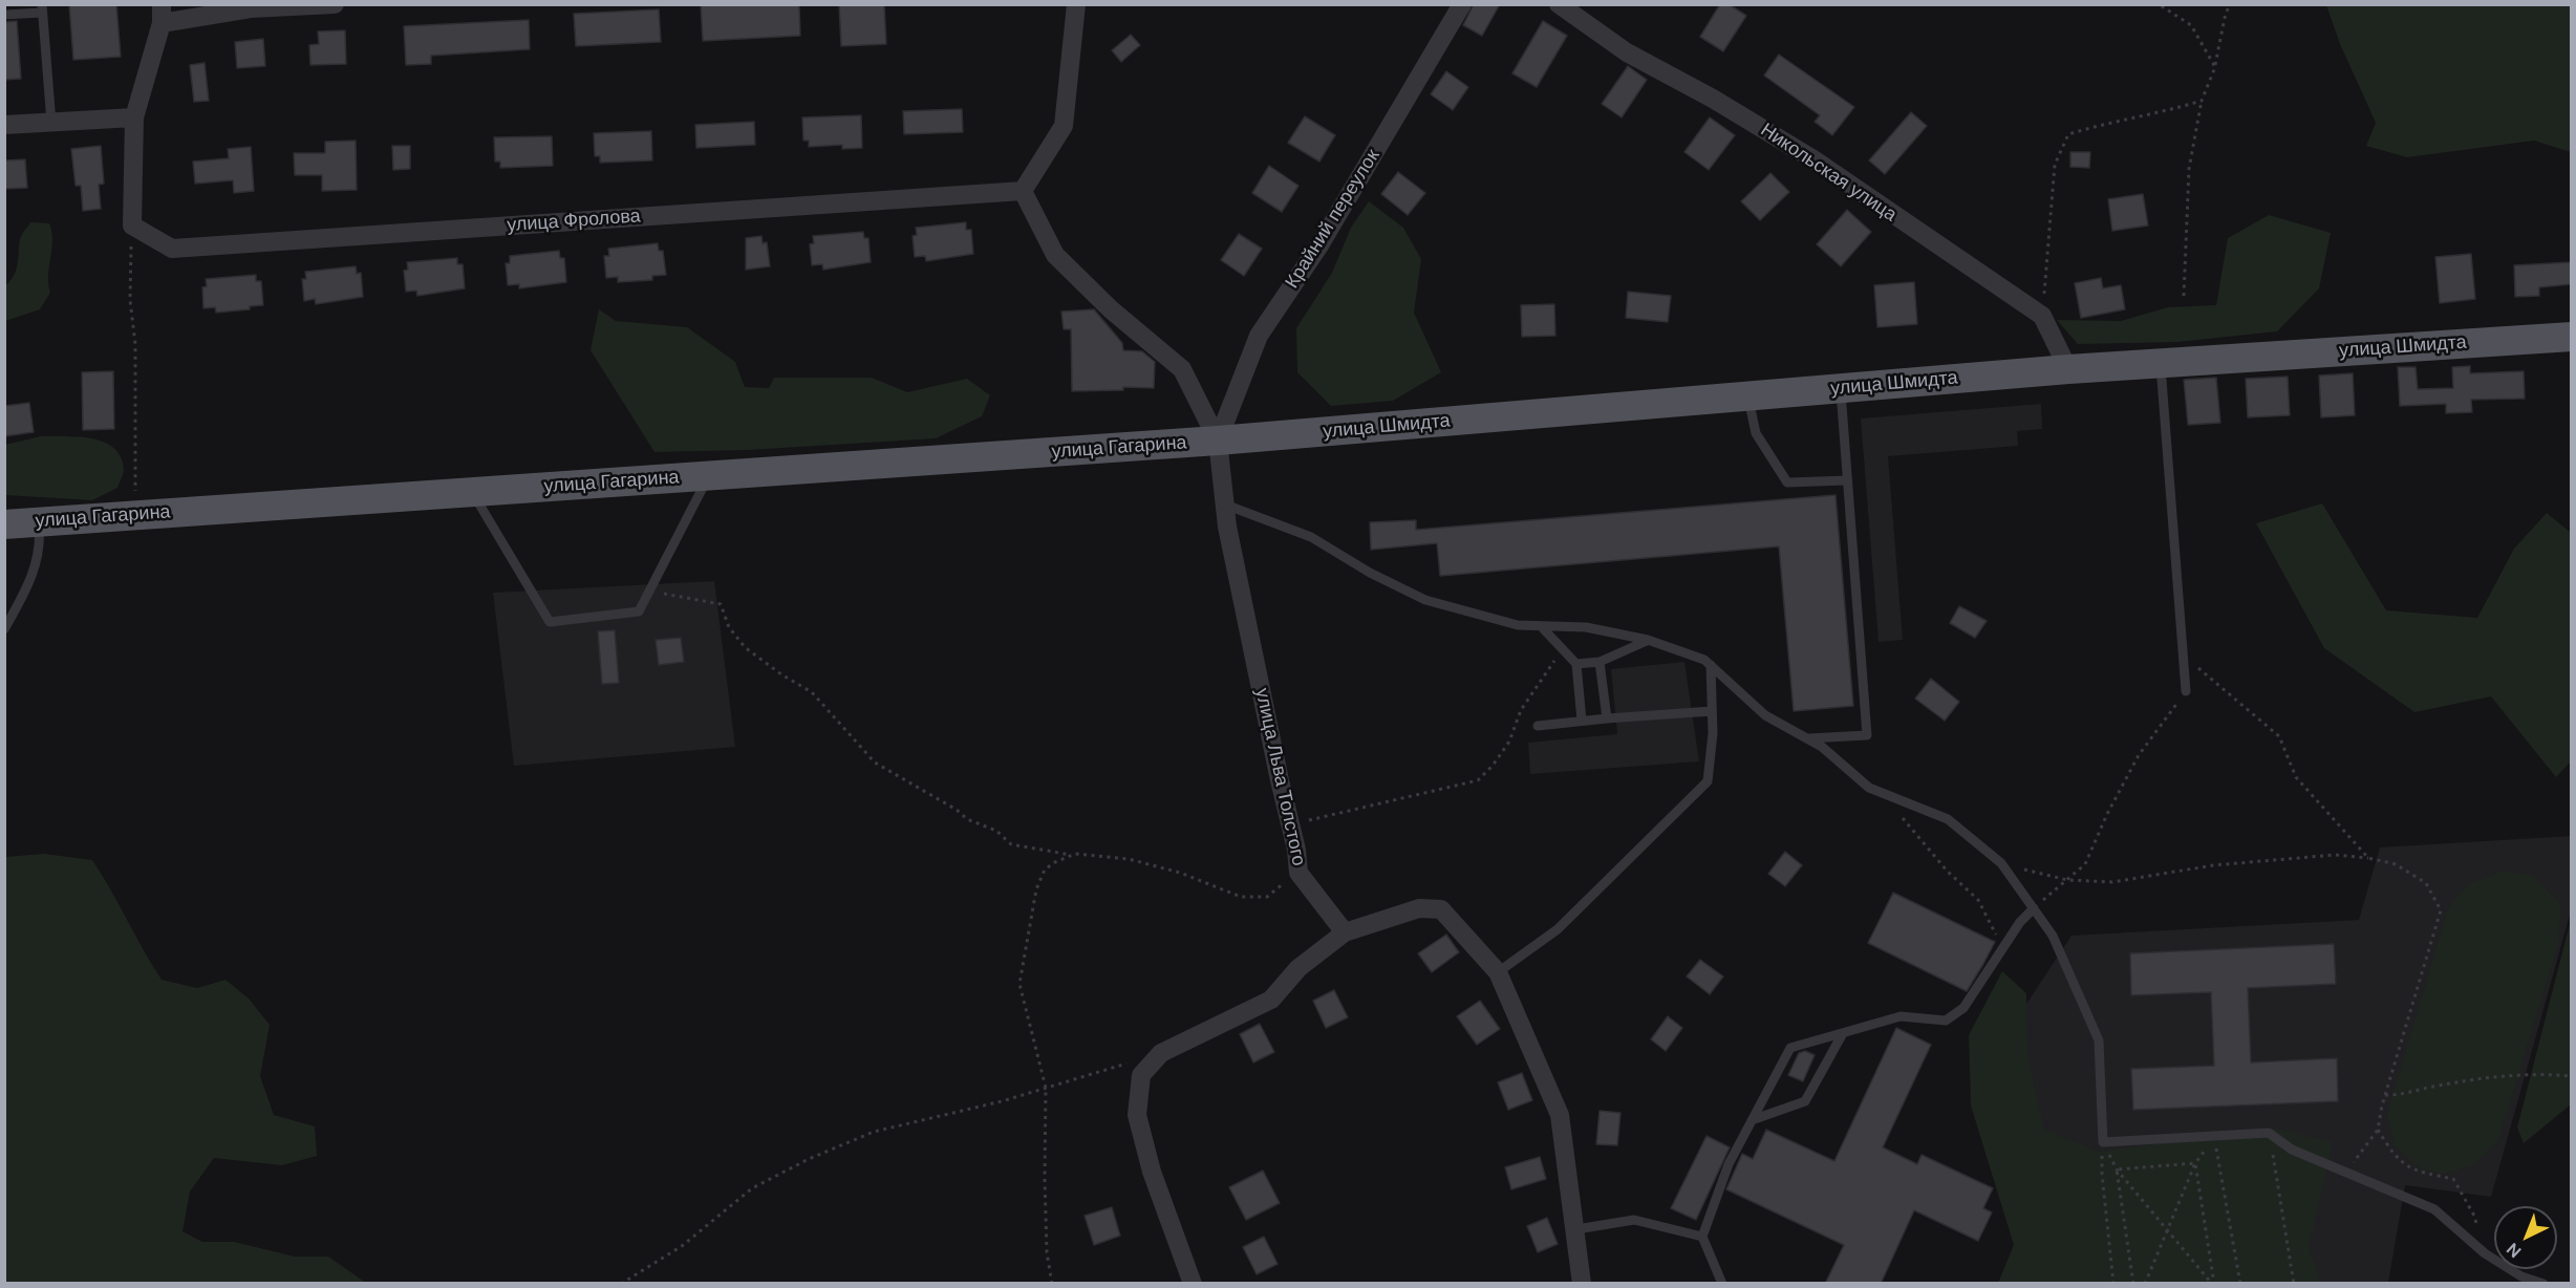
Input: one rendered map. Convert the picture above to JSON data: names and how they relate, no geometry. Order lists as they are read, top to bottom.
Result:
{
  "streets": {
    "main road": ["улица Шмидта", "улица Гагарина"],
    "street": [
      "Никольская улица",
      "Крайний переулок",
      "улица Фролова",
      "улица Льва Толстого"
    ]
  },
  "crossings": [
    ["Никольская улица", "улица Шмидта"],
    ["Крайний переулок", "улица Шмидта"],
    ["Крайний переулок", "улица Гагарина"],
    ["Крайний переулок", "улица Льва Толстого"],
    ["улица Шмидта", "улица Гагарина"],
    ["улица Шмидта", "улица Льва Толстого"],
    ["улица Гагарина", "улица Льва Толстого"]
  ],
  "north": "bottom left"
}
